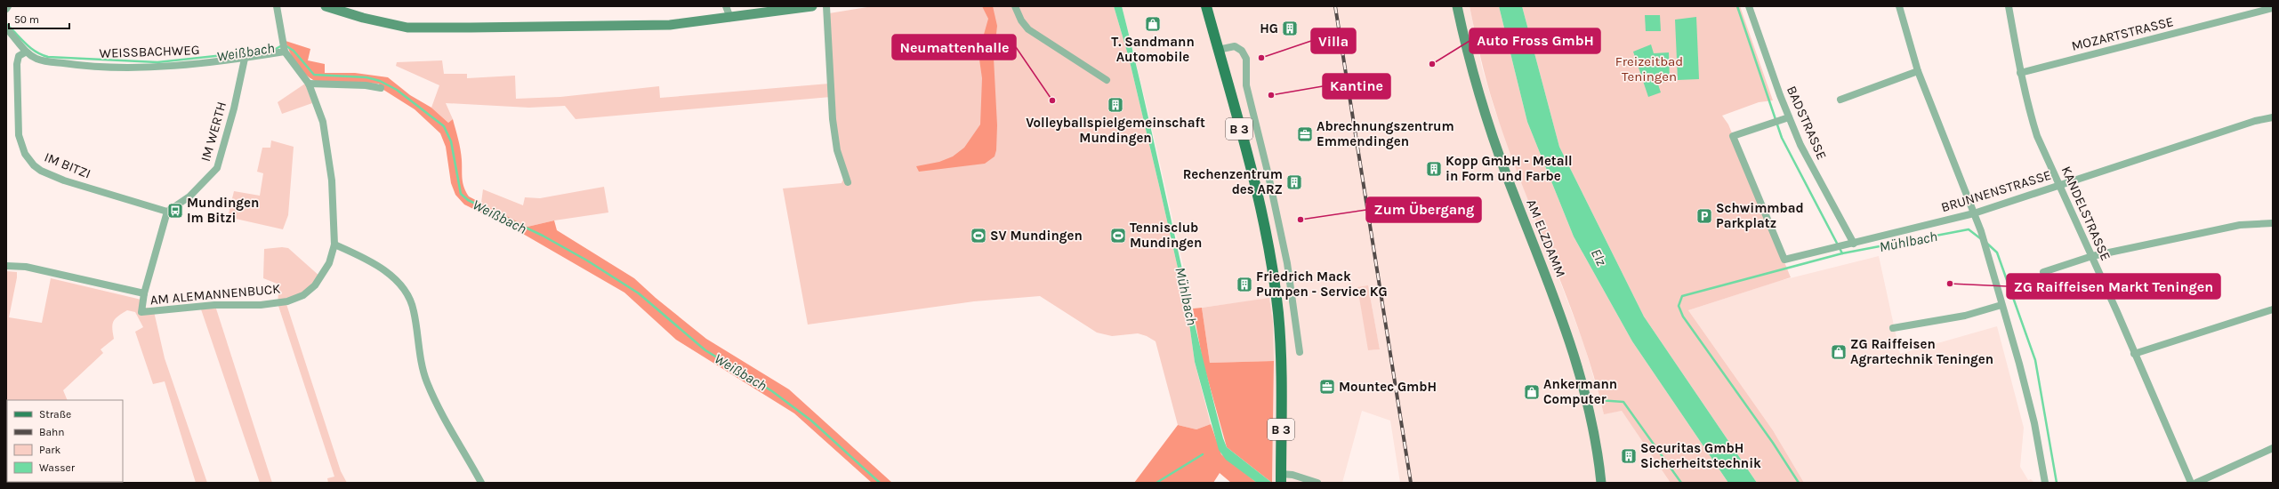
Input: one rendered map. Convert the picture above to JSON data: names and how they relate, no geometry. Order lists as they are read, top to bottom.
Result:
{
  "streets": {
    "main road": ["B 3"],
    "street": [
      "MOZARTSTRASSE",
      "WEISSBACHWEG",
      "BADSTRASSE",
      "IM WERTH",
      "IM BITZI",
      "BRUNNENSTRASSE",
      "KANDELSTRASSE",
      "AM ELZDAMM",
      "AM ALEMANNENBUCK"
    ]
  },
  "crossings": [
    ["MOZARTSTRASSE", "KANDELSTRASSE"],
    ["WEISSBACHWEG", "IM WERTH"],
    ["WEISSBACHWEG", "IM BITZI"],
    ["BADSTRASSE", "BRUNNENSTRASSE"],
    ["IM WERTH", "IM BITZI"],
    ["BRUNNENSTRASSE", "KANDELSTRASSE"]
  ],
  "water": ["Weißbach", "Mühlbach", "Elz"],
  "parks": ["Freizeitbad Teningen"],
  "places": {
    "shop": ["T. Sandmann Automobile", "ZG Raiffeisen Agrartechnik Teningen", "Ankermann Computer"],
    "building": [
      "HG",
      "Volleyballspielgemeinschaft Mundingen",
      "Kopp GmbH - Metall in Form und Farbe",
      "Rechenzentrum des ARZ",
      "Friedrich Mack Pumpen - Service KG",
      "Securitas GmbH Sicherheitstechnik"
    ],
    "other": [
      "Villa",
      "Auto Fross GmbH",
      "Kantine",
      "Neumattenhalle",
      "Zum Übergang",
      "ZG Raiffeisen Markt Teningen"
    ],
    "office": ["Abrechnungszentrum Emmendingen", "Mountec GmbH"],
    "bus stop": ["Mundingen Im Bitzi"],
    "parking": ["Schwimmbad Parkplatz"],
    "sports": ["SV Mundingen", "Tennisclub Mundingen"]
  },
  "legend": [
    "Straße",
    "Bahn",
    "Park",
    "Wasser"
  ],
  "scale_bar": "50 m"
}
